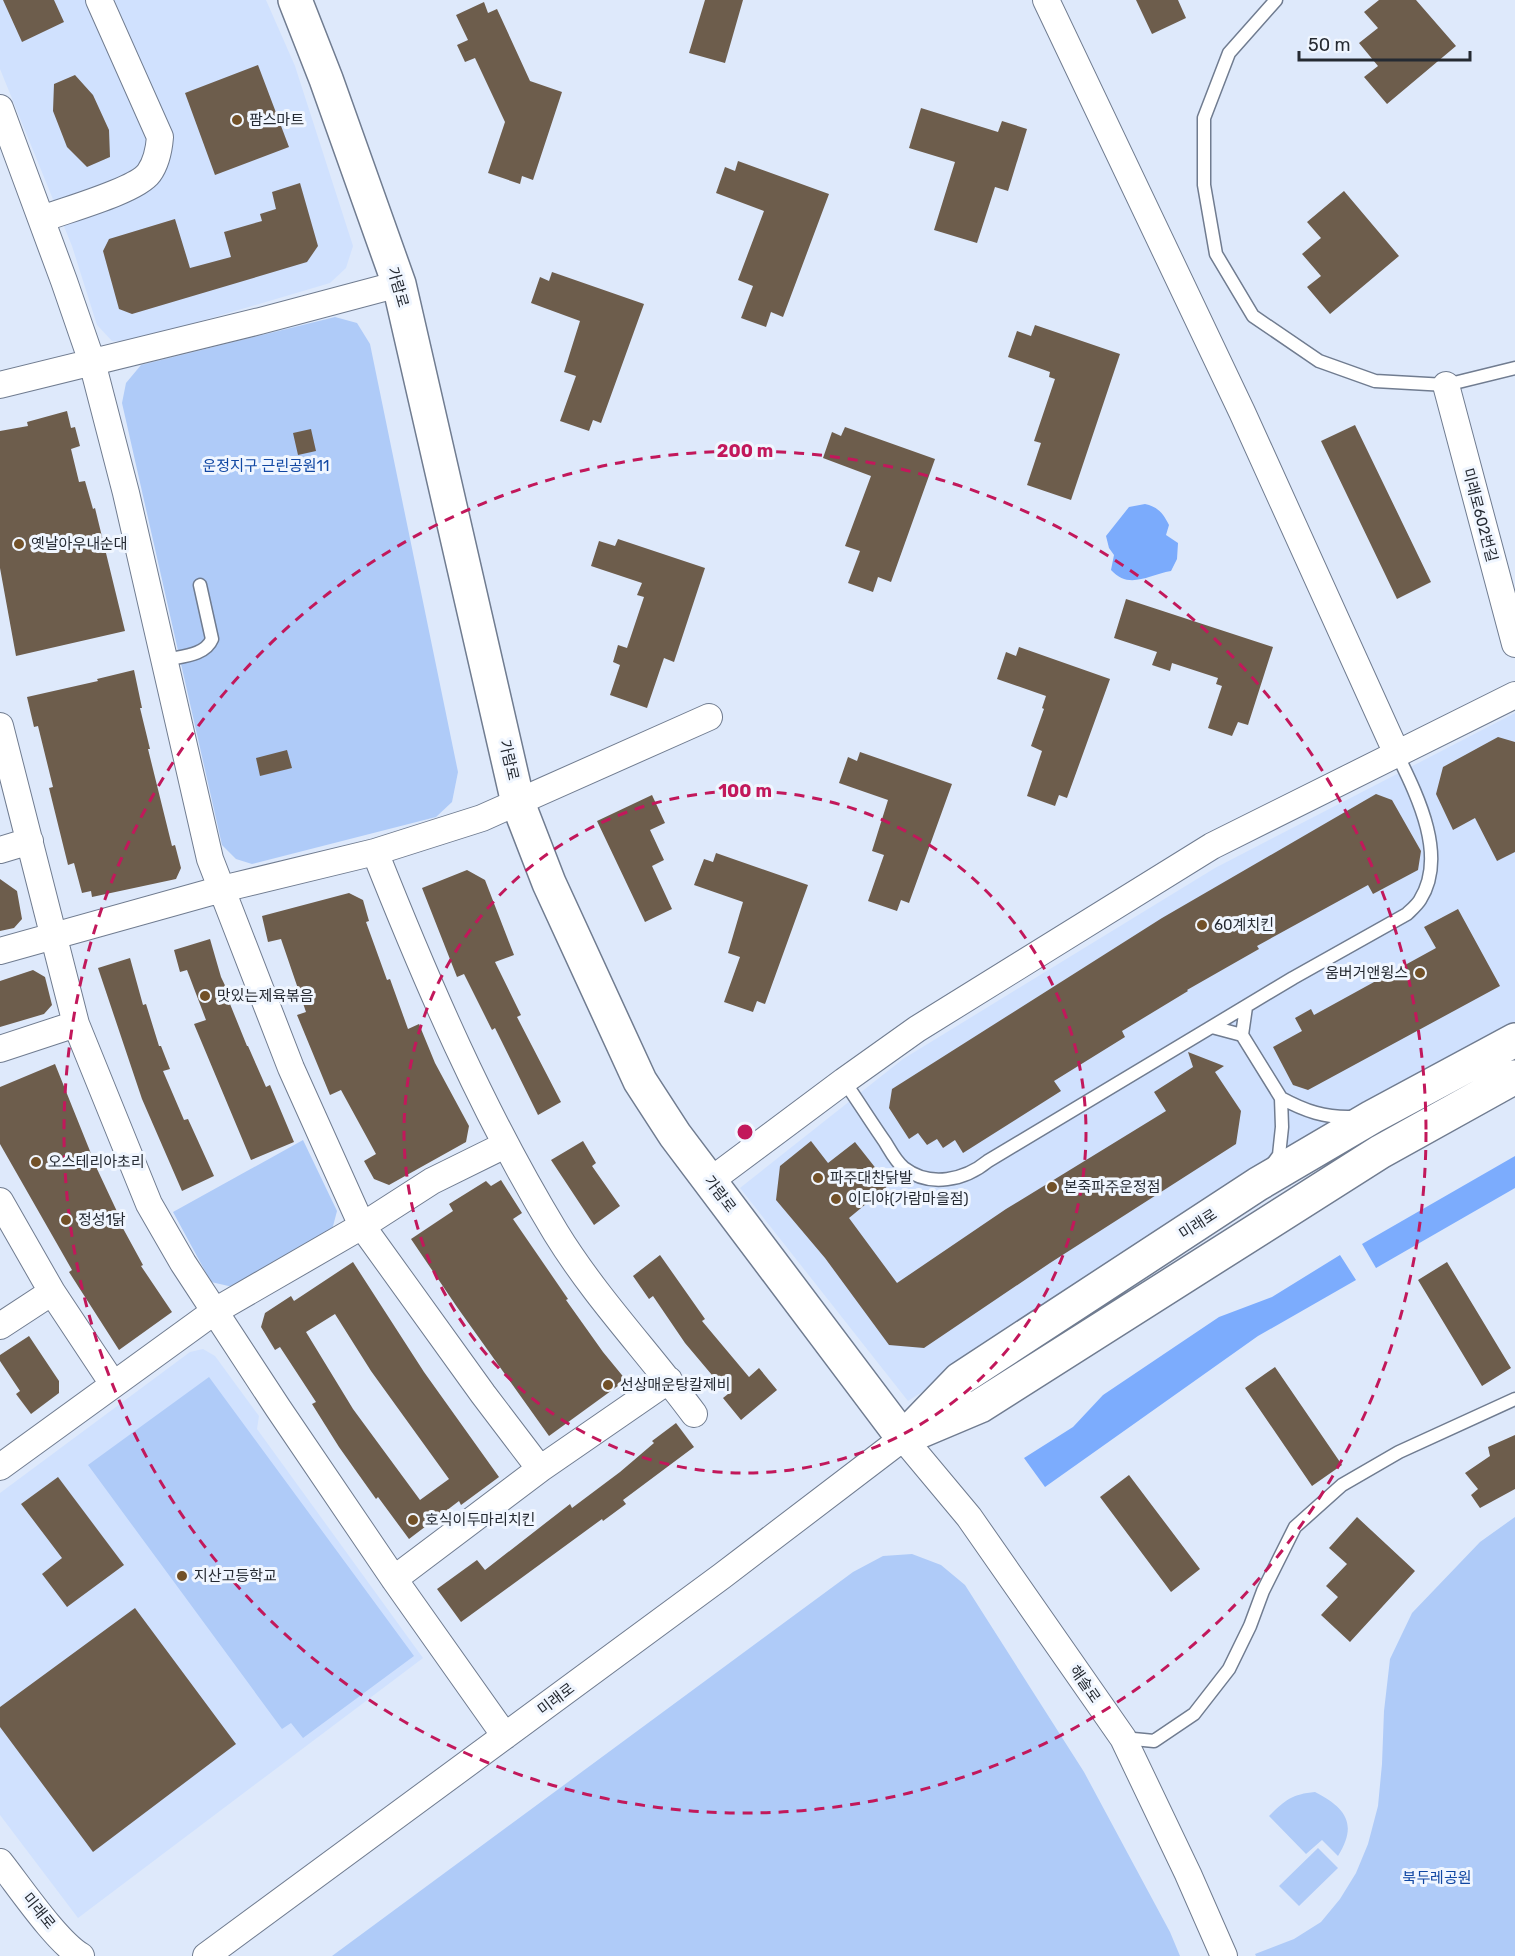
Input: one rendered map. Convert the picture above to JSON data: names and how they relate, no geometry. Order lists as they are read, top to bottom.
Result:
{
  "streets": {
    "street": [
      "가람로",
      "미래로602번길",
      "미래로",
      "해솔로"
    ]
  },
  "crossings": [
    ["가람로", "미래로"],
    ["가람로", "해솔로"],
    ["미래로", "해솔로"]
  ],
  "parks": ["운정지구 근린공원11", "북두레공원"],
  "places": [
    "팜스마트",
    "옛날아우내순대",
    "60계치킨",
    "움버거앤윙스",
    "맛있는제육볶음",
    "오스테리아초리",
    "파주대찬닭발",
    "본죽파주운정점",
    "이디야(가람마을점)",
    "정성1닭",
    "선상매운탕칼제비",
    "호식이두마리치킨",
    "지산고등학교"
  ],
  "scale_bar": "50 m",
  "rings": ["200 m", "100 m"]
}
